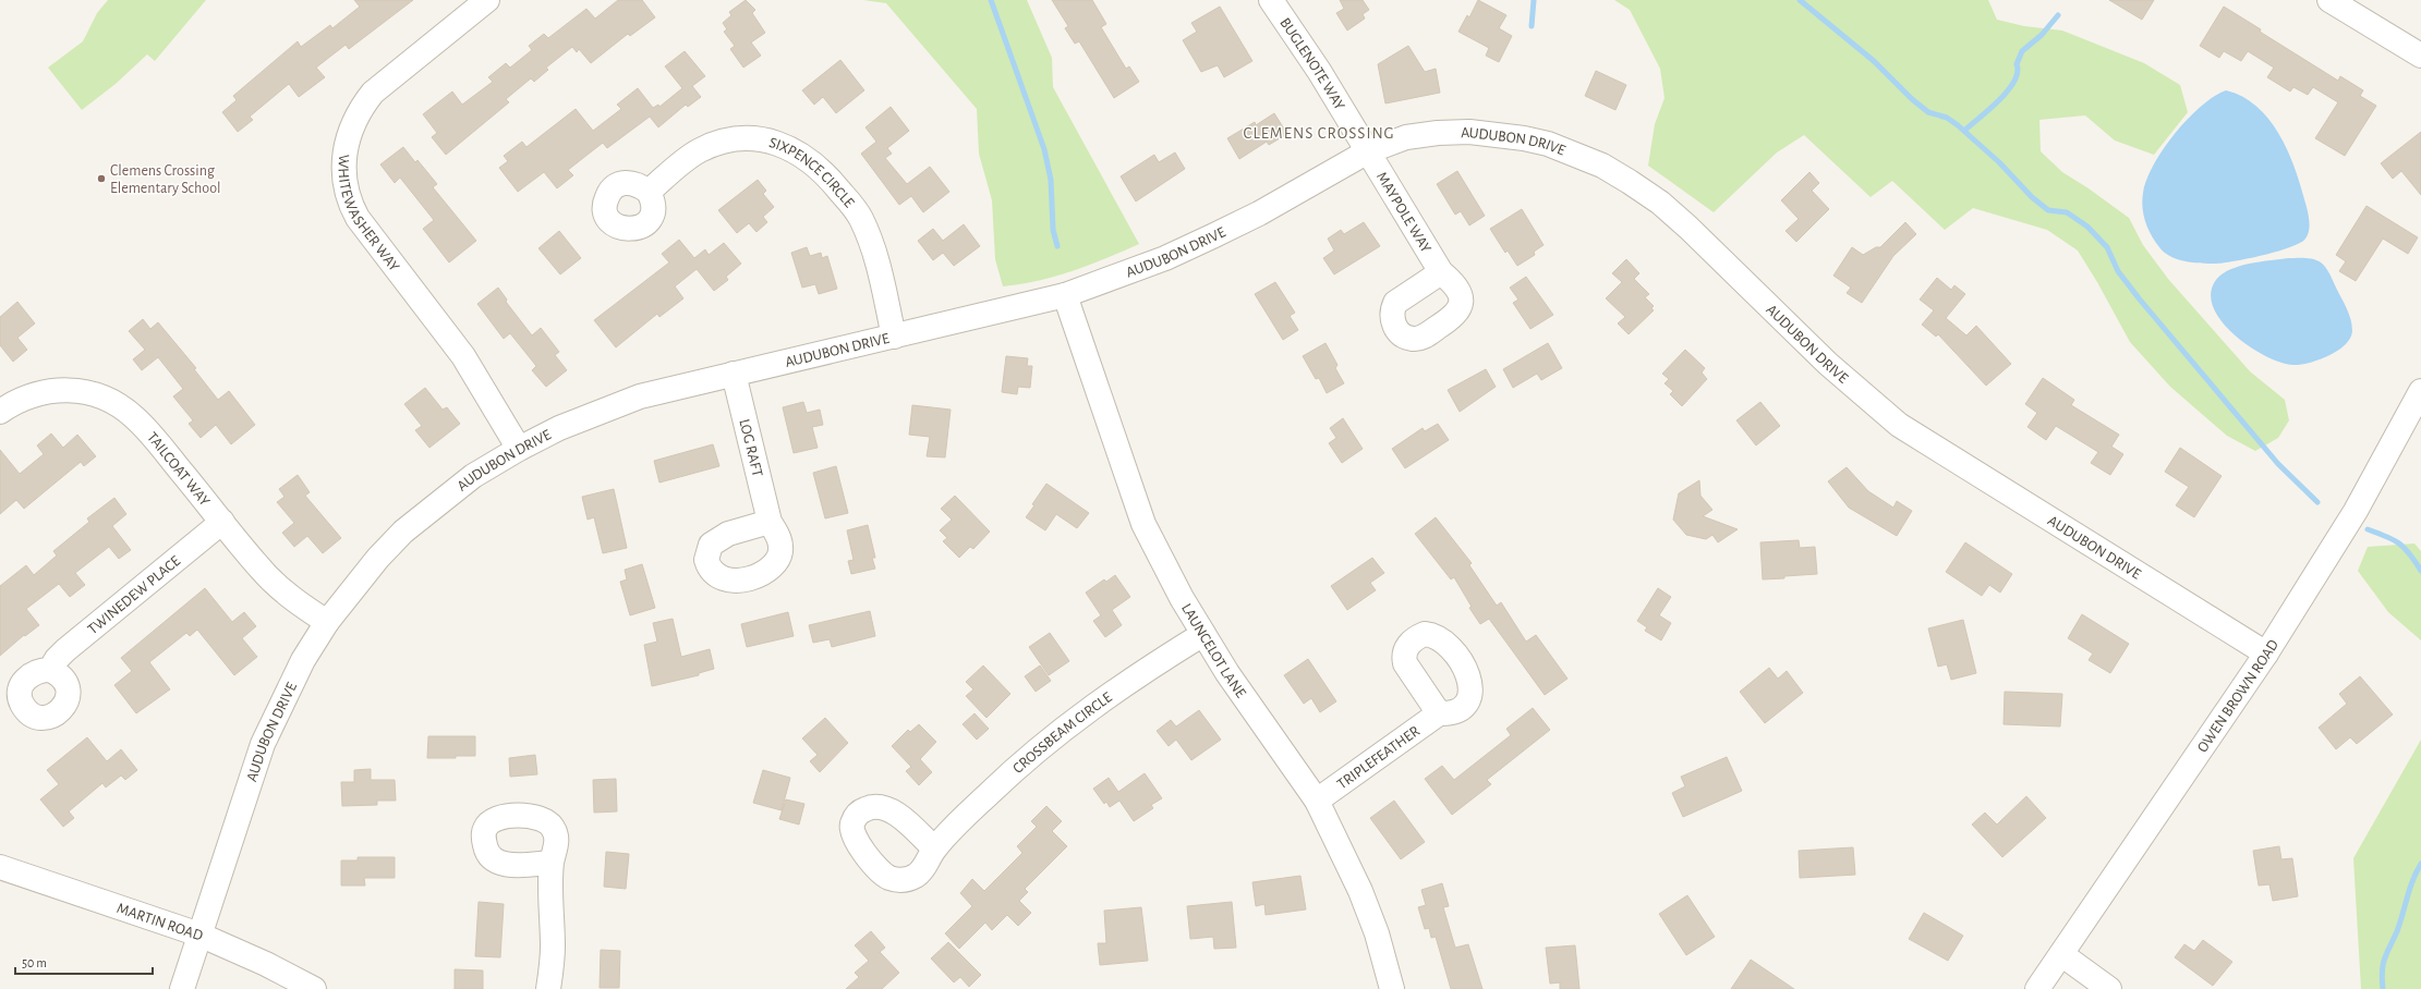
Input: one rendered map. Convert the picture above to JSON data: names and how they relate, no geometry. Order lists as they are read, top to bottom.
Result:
{
  "streets": {
    "street": [
      "BUGLENOTE WAY",
      "AUDUBON DRIVE",
      "SIXPENCE CIRCLE",
      "WHITEWASHER WAY",
      "MAYPOLE WAY",
      "LOG RAFT",
      "TAILCOAT WAY",
      "TWINEDEW PLACE",
      "LAUNCELOT LANE",
      "OWEN BROWN ROAD",
      "CROSSBEAM CIRCLE",
      "TRIPLEFEATHER",
      "MARTIN ROAD"
    ]
  },
  "crossings": [
    ["BUGLENOTE WAY", "AUDUBON DRIVE"],
    ["BUGLENOTE WAY", "MAYPOLE WAY"],
    ["AUDUBON DRIVE", "SIXPENCE CIRCLE"],
    ["AUDUBON DRIVE", "WHITEWASHER WAY"],
    ["AUDUBON DRIVE", "MAYPOLE WAY"],
    ["AUDUBON DRIVE", "LOG RAFT"],
    ["AUDUBON DRIVE", "TAILCOAT WAY"],
    ["AUDUBON DRIVE", "LAUNCELOT LANE"],
    ["AUDUBON DRIVE", "OWEN BROWN ROAD"],
    ["AUDUBON DRIVE", "MARTIN ROAD"],
    ["TAILCOAT WAY", "TWINEDEW PLACE"],
    ["LAUNCELOT LANE", "CROSSBEAM CIRCLE"],
    ["LAUNCELOT LANE", "TRIPLEFEATHER"]
  ],
  "districts": ["CLEMENS CROSSING"],
  "places": ["Clemens Crossing Elementary School"],
  "scale_bar": "50 m"
}
